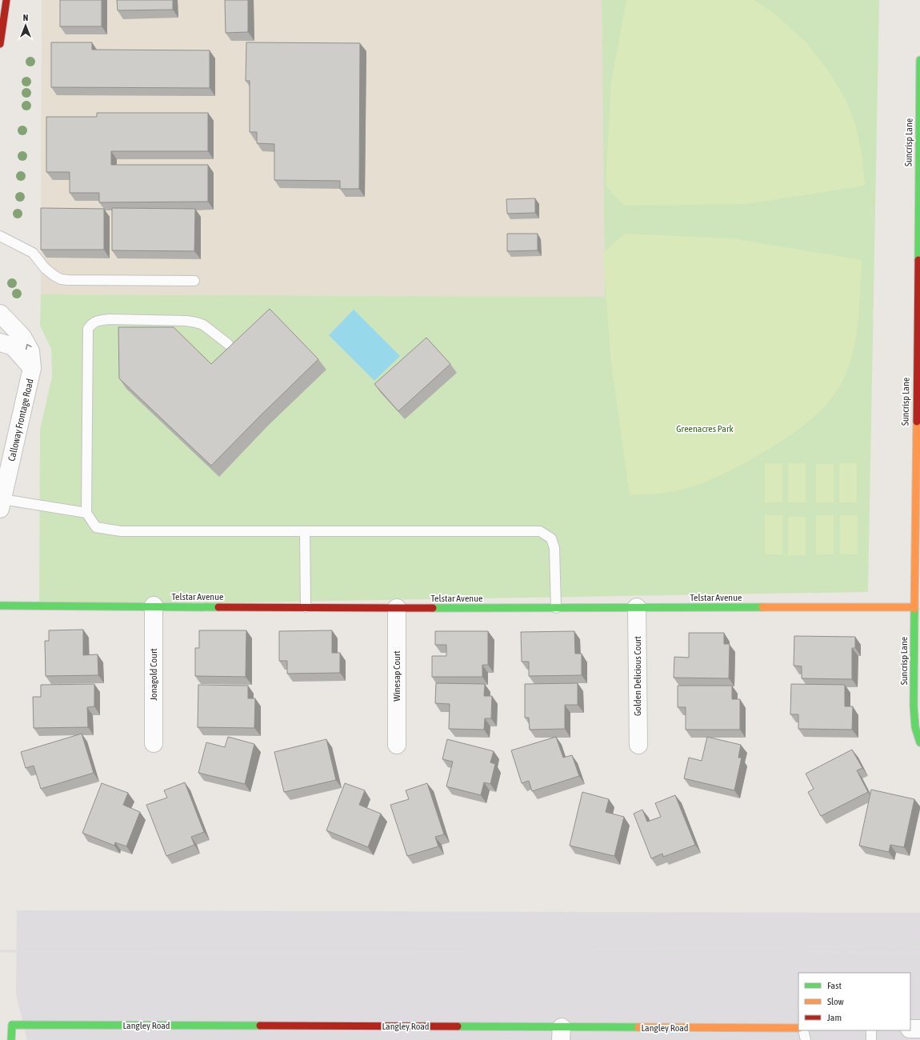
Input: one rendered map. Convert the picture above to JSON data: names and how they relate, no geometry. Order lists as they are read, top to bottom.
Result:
{
  "streets": {
    "street": [
      "Suncrisp Lane",
      "Calloway Frontage Road",
      "Telstar Avenue",
      "Jonagold Court",
      "Winesap Court",
      "Golden Delicious Court",
      "Langley Road"
    ]
  },
  "crossings": [
    ["Suncrisp Lane", "Telstar Avenue"],
    ["Telstar Avenue", "Jonagold Court"],
    ["Telstar Avenue", "Winesap Court"],
    ["Telstar Avenue", "Golden Delicious Court"]
  ],
  "parks": ["Greenacres Park"],
  "legend": ["Fast", "Slow", "Jam"],
  "north": "top"
}
